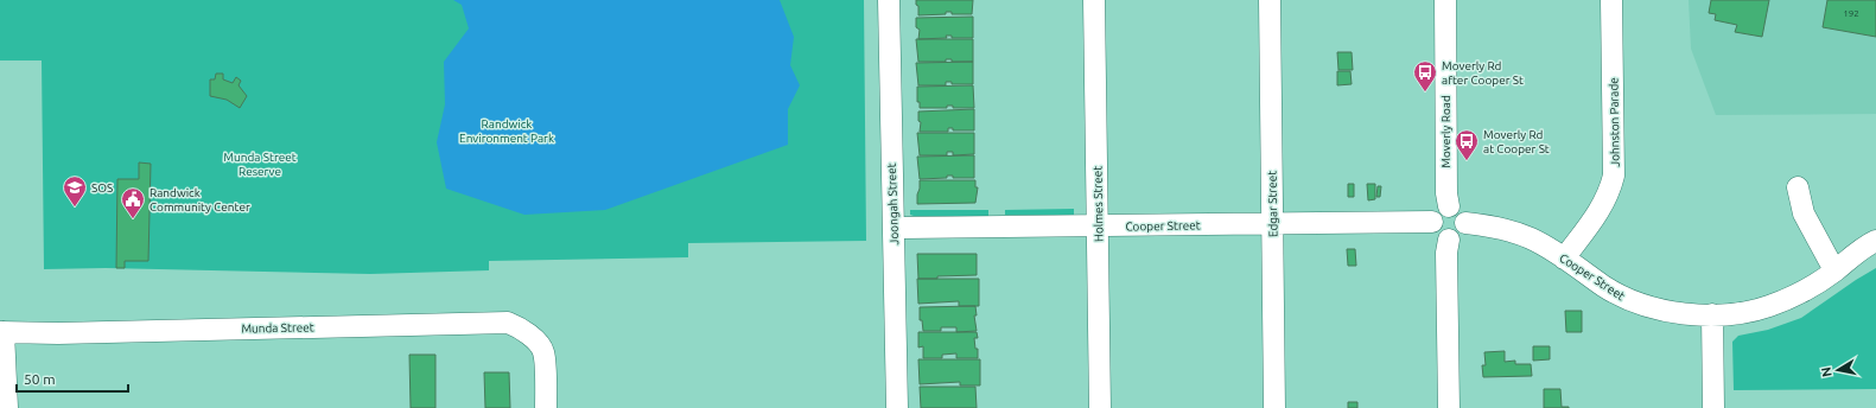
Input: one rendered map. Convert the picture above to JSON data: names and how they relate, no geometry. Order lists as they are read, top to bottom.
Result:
{
  "streets": {
    "street": [
      "Johnston Parade",
      "Moverly Road",
      "Joongah Street",
      "Holmes Street",
      "Edgar Street",
      "Cooper Street",
      "Munda Street"
    ]
  },
  "crossings": [
    ["Johnston Parade", "Cooper Street"],
    ["Moverly Road", "Cooper Street"],
    ["Joongah Street", "Cooper Street"],
    ["Holmes Street", "Cooper Street"],
    ["Edgar Street", "Cooper Street"]
  ],
  "parks": ["Randwick Environment Park", "Munda Street Reserve"],
  "places": {
    "bus stop": ["Moverly Rd after Cooper St", "Moverly Rd at Cooper St"],
    "school or university": ["SOS"],
    "public building": ["Randwick Community Center"]
  },
  "house_numbers": ["192"],
  "scale_bar": "50 m",
  "north": "left"
}
